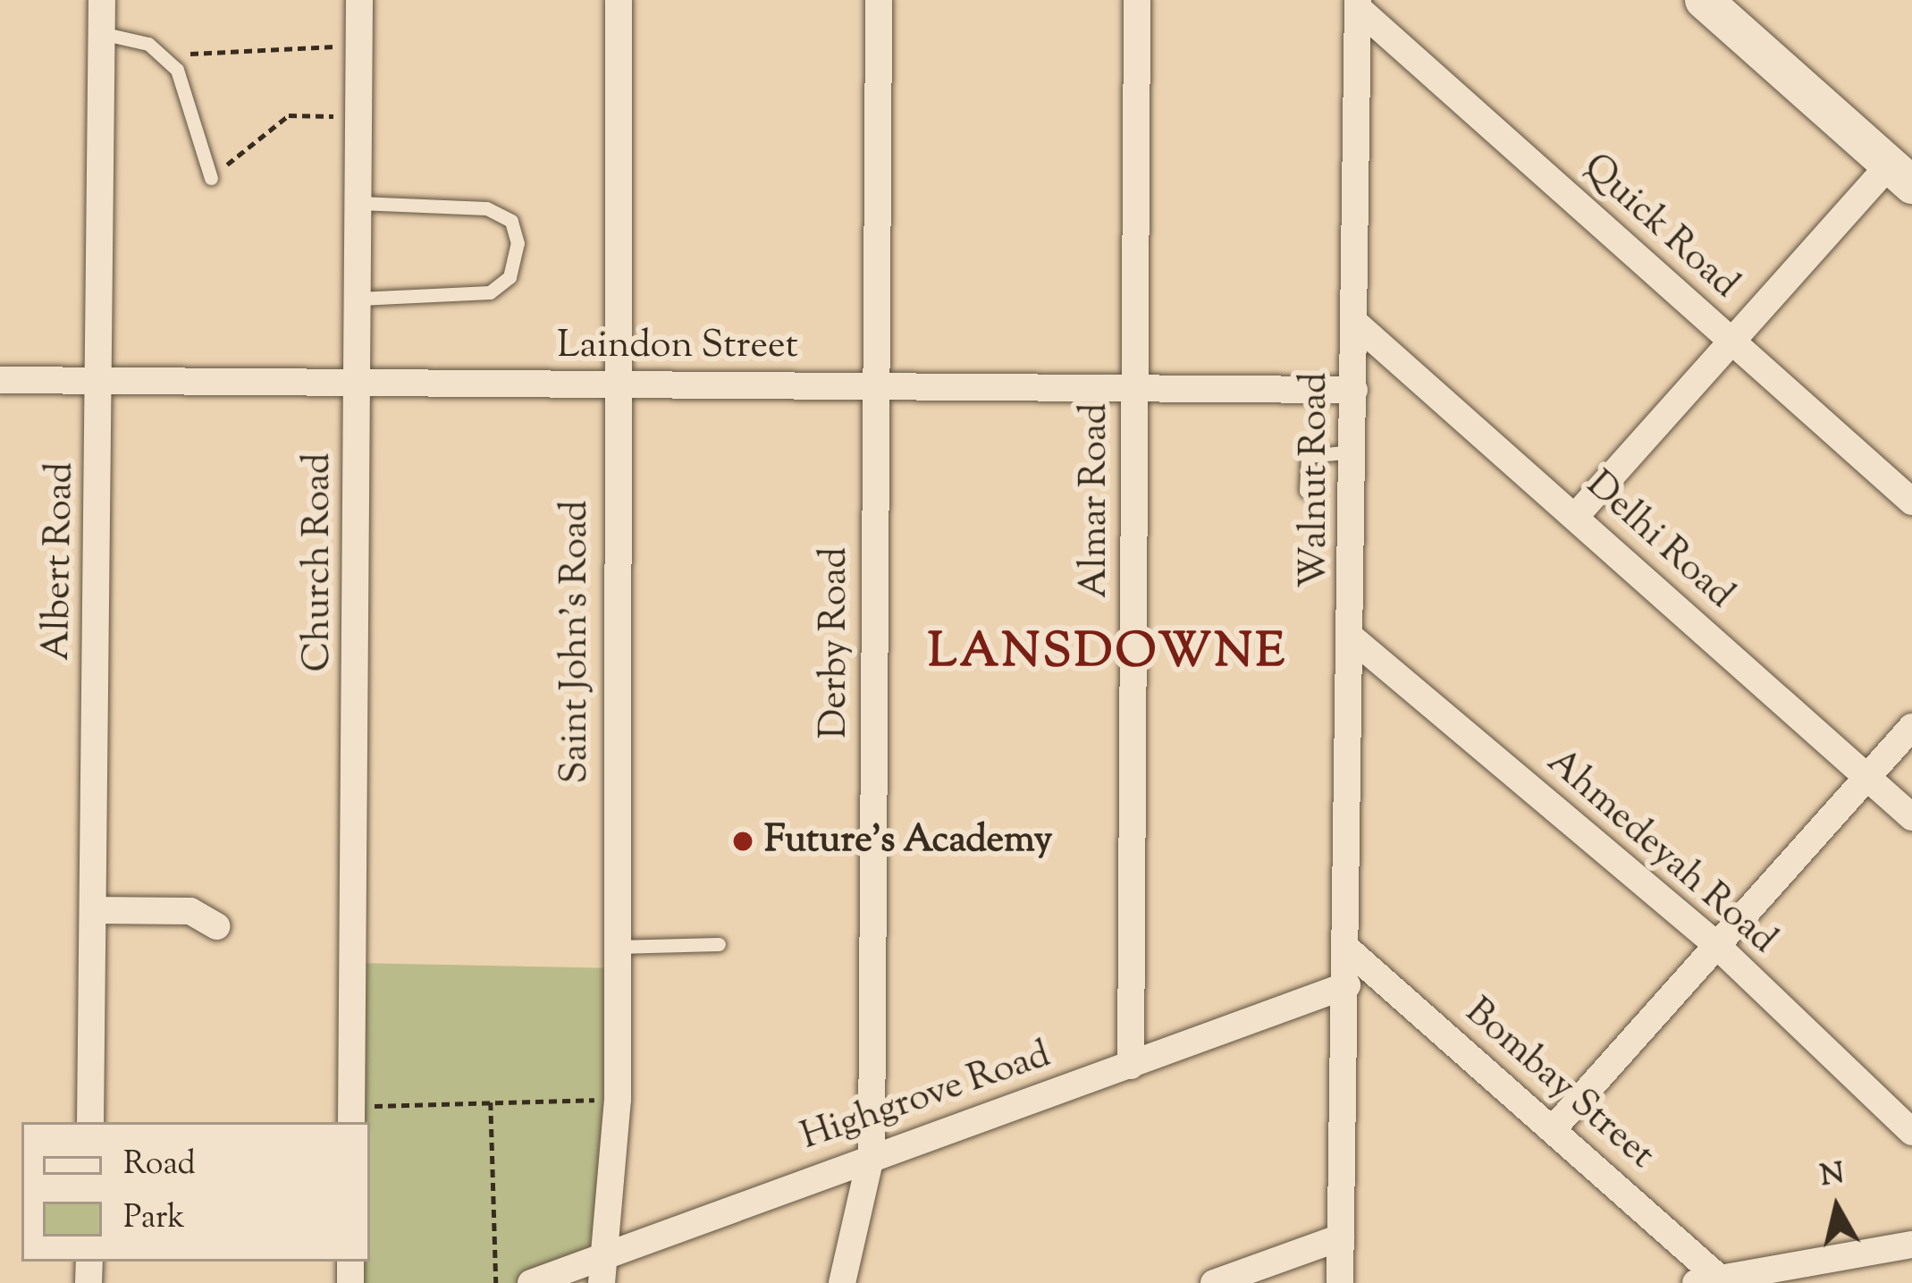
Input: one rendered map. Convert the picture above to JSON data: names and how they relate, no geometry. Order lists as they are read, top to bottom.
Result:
{
  "streets": {
    "street": [
      "Quick Road",
      "Laindon Street",
      "Walnut Road",
      "Almar Road",
      "Delhi Road",
      "Albert Road",
      "Church Road",
      "Saint John's Road",
      "Derby Road",
      "Ahmedeyah Road",
      "Bombay Street",
      "Highgrove Road"
    ]
  },
  "crossings": [
    ["Quick Road", "Walnut Road"],
    ["Laindon Street", "Walnut Road"],
    ["Laindon Street", "Almar Road"],
    ["Laindon Street", "Albert Road"],
    ["Laindon Street", "Church Road"],
    ["Laindon Street", "Saint John's Road"],
    ["Laindon Street", "Derby Road"],
    ["Walnut Road", "Delhi Road"],
    ["Walnut Road", "Ahmedeyah Road"],
    ["Walnut Road", "Bombay Street"],
    ["Walnut Road", "Highgrove Road"],
    ["Almar Road", "Highgrove Road"],
    ["Saint John's Road", "Highgrove Road"],
    ["Derby Road", "Highgrove Road"]
  ],
  "districts": ["LANSDOWNE"],
  "places": ["Future's Academy"],
  "legend": ["Road", "Park"],
  "north": "top"
}
